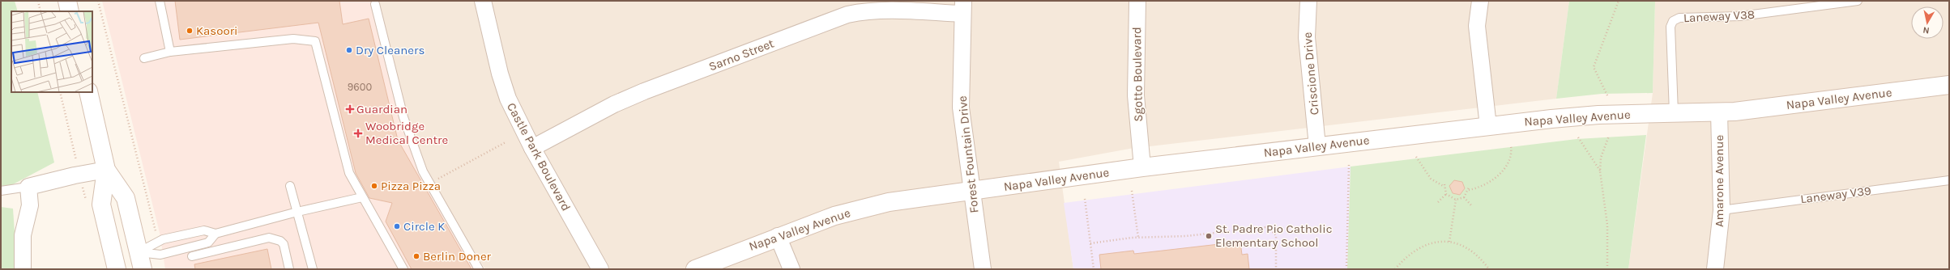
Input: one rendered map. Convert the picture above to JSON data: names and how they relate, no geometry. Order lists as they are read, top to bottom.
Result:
{
  "streets": {
    "street": [
      "Sarno Street",
      "Criscione Drive",
      "Sgotto Boulevard",
      "Napa Valley Avenue",
      "Forest Fountain Drive",
      "Castle Park Boulevard",
      "Amarone Avenue"
    ],
    "lane": ["Laneway V38", "Laneway V39"]
  },
  "crossings": [
    ["Laneway V38", "Napa Valley Avenue"],
    ["Sarno Street", "Forest Fountain Drive"],
    ["Sarno Street", "Castle Park Boulevard"],
    ["Criscione Drive", "Napa Valley Avenue"],
    ["Sgotto Boulevard", "Napa Valley Avenue"],
    ["Napa Valley Avenue", "Forest Fountain Drive"],
    ["Napa Valley Avenue", "Amarone Avenue"],
    ["Amarone Avenue", "Laneway V39"]
  ],
  "places": {
    "other": [
      "Kasoori",
      "Dry Cleaners",
      "Pizza Pizza",
      "Circle K",
      "St. Padre Pio Catholic Elementary School",
      "Berlin Doner"
    ],
    "health": ["Guardian", "Woobridge Medical Centre"]
  },
  "house_numbers": ["9600"],
  "north": "bottom"
}
